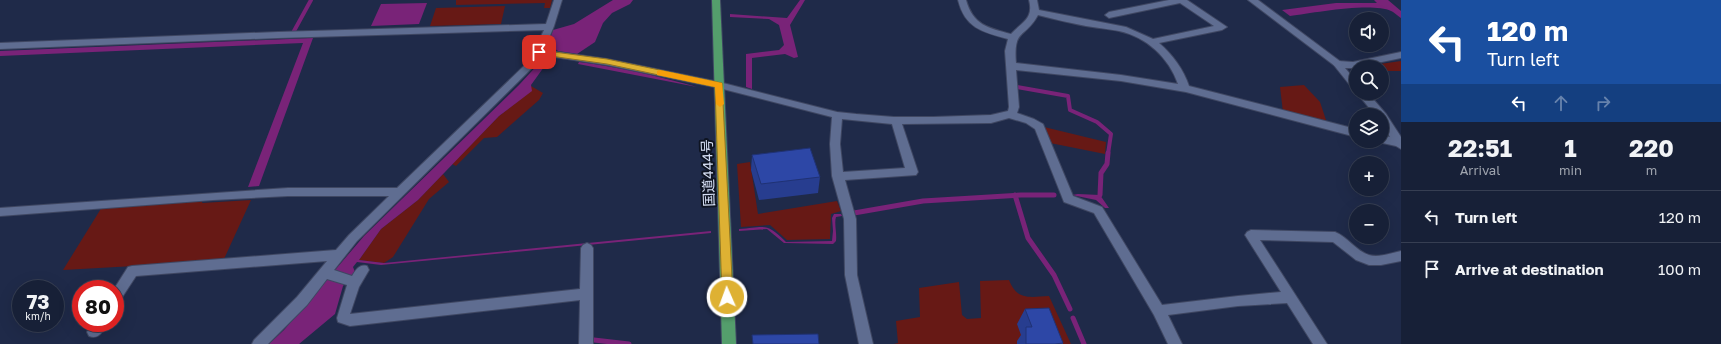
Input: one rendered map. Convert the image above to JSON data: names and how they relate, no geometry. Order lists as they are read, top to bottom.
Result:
{
  "streets": {
    "highway": ["国道444号"]
  },
  "page": {
    "turn": ["120 m", "Turn left"],
    "map_buttons": ["+", "−"],
    "eta": [
      "22:51",
      "Arrival",
      "1",
      "min",
      "220",
      "m"
    ],
    "list": [
      {
        "name": "Turn left",
        "value": "120 m"
      },
      {
        "name": "Arrive at destination",
        "value": "100 m"
      }
    ],
    "speed": "73 km/h",
    "limit": "80"
  }
}
